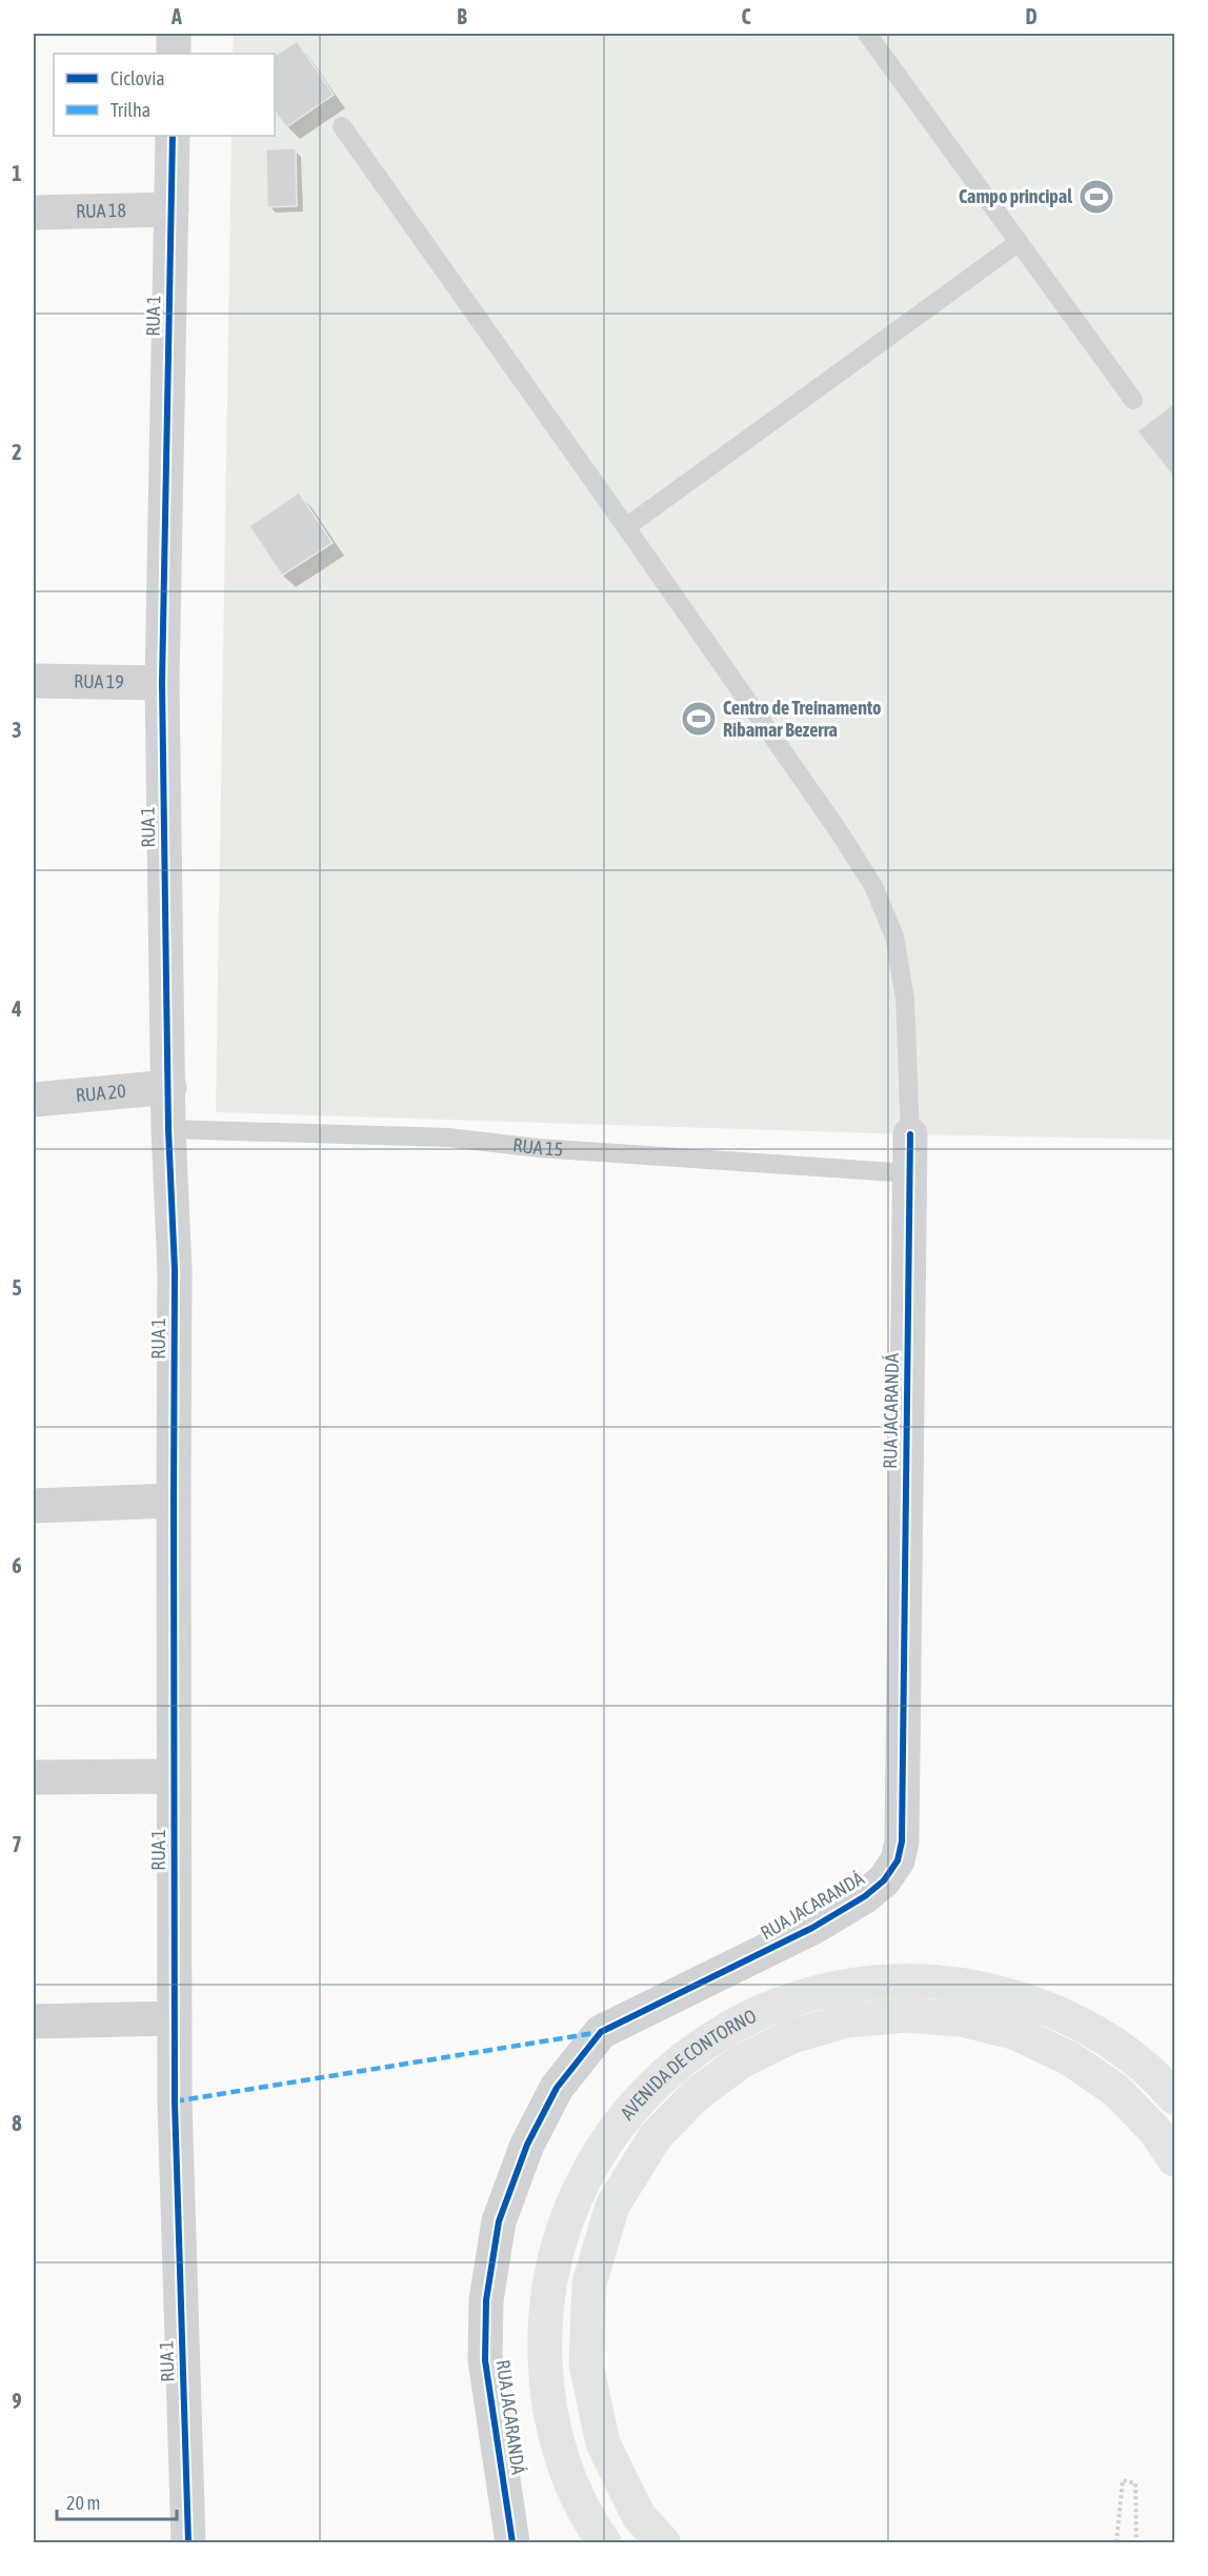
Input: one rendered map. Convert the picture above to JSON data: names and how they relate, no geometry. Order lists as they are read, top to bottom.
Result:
{
  "streets": {
    "main road": ["AVENIDA DE CONTORNO"],
    "street": [
      "RUA 18",
      "RUA 1",
      "RUA 19",
      "RUA 20",
      "RUA JACARANDÁ"
    ],
    "lane": ["RUA 15"]
  },
  "crossings": [
    ["RUA 18", "RUA 1"],
    ["RUA 1", "RUA 19"],
    ["RUA 1", "RUA 20"],
    ["RUA 1", "RUA 15"],
    ["RUA 15", "RUA JACARANDÁ"]
  ],
  "places": {
    "sports": ["Campo principal", "Centro de Treinamento Ribamar Bezerra"]
  },
  "legend": ["Ciclovia", "Trilha"],
  "scale_bar": "20 m",
  "grid": {
    "columns": [
      "A",
      "B",
      "C",
      "D"
    ],
    "rows": [
      "1",
      "2",
      "3",
      "4",
      "5",
      "6",
      "7",
      "8",
      "9"
    ]
  }
}
